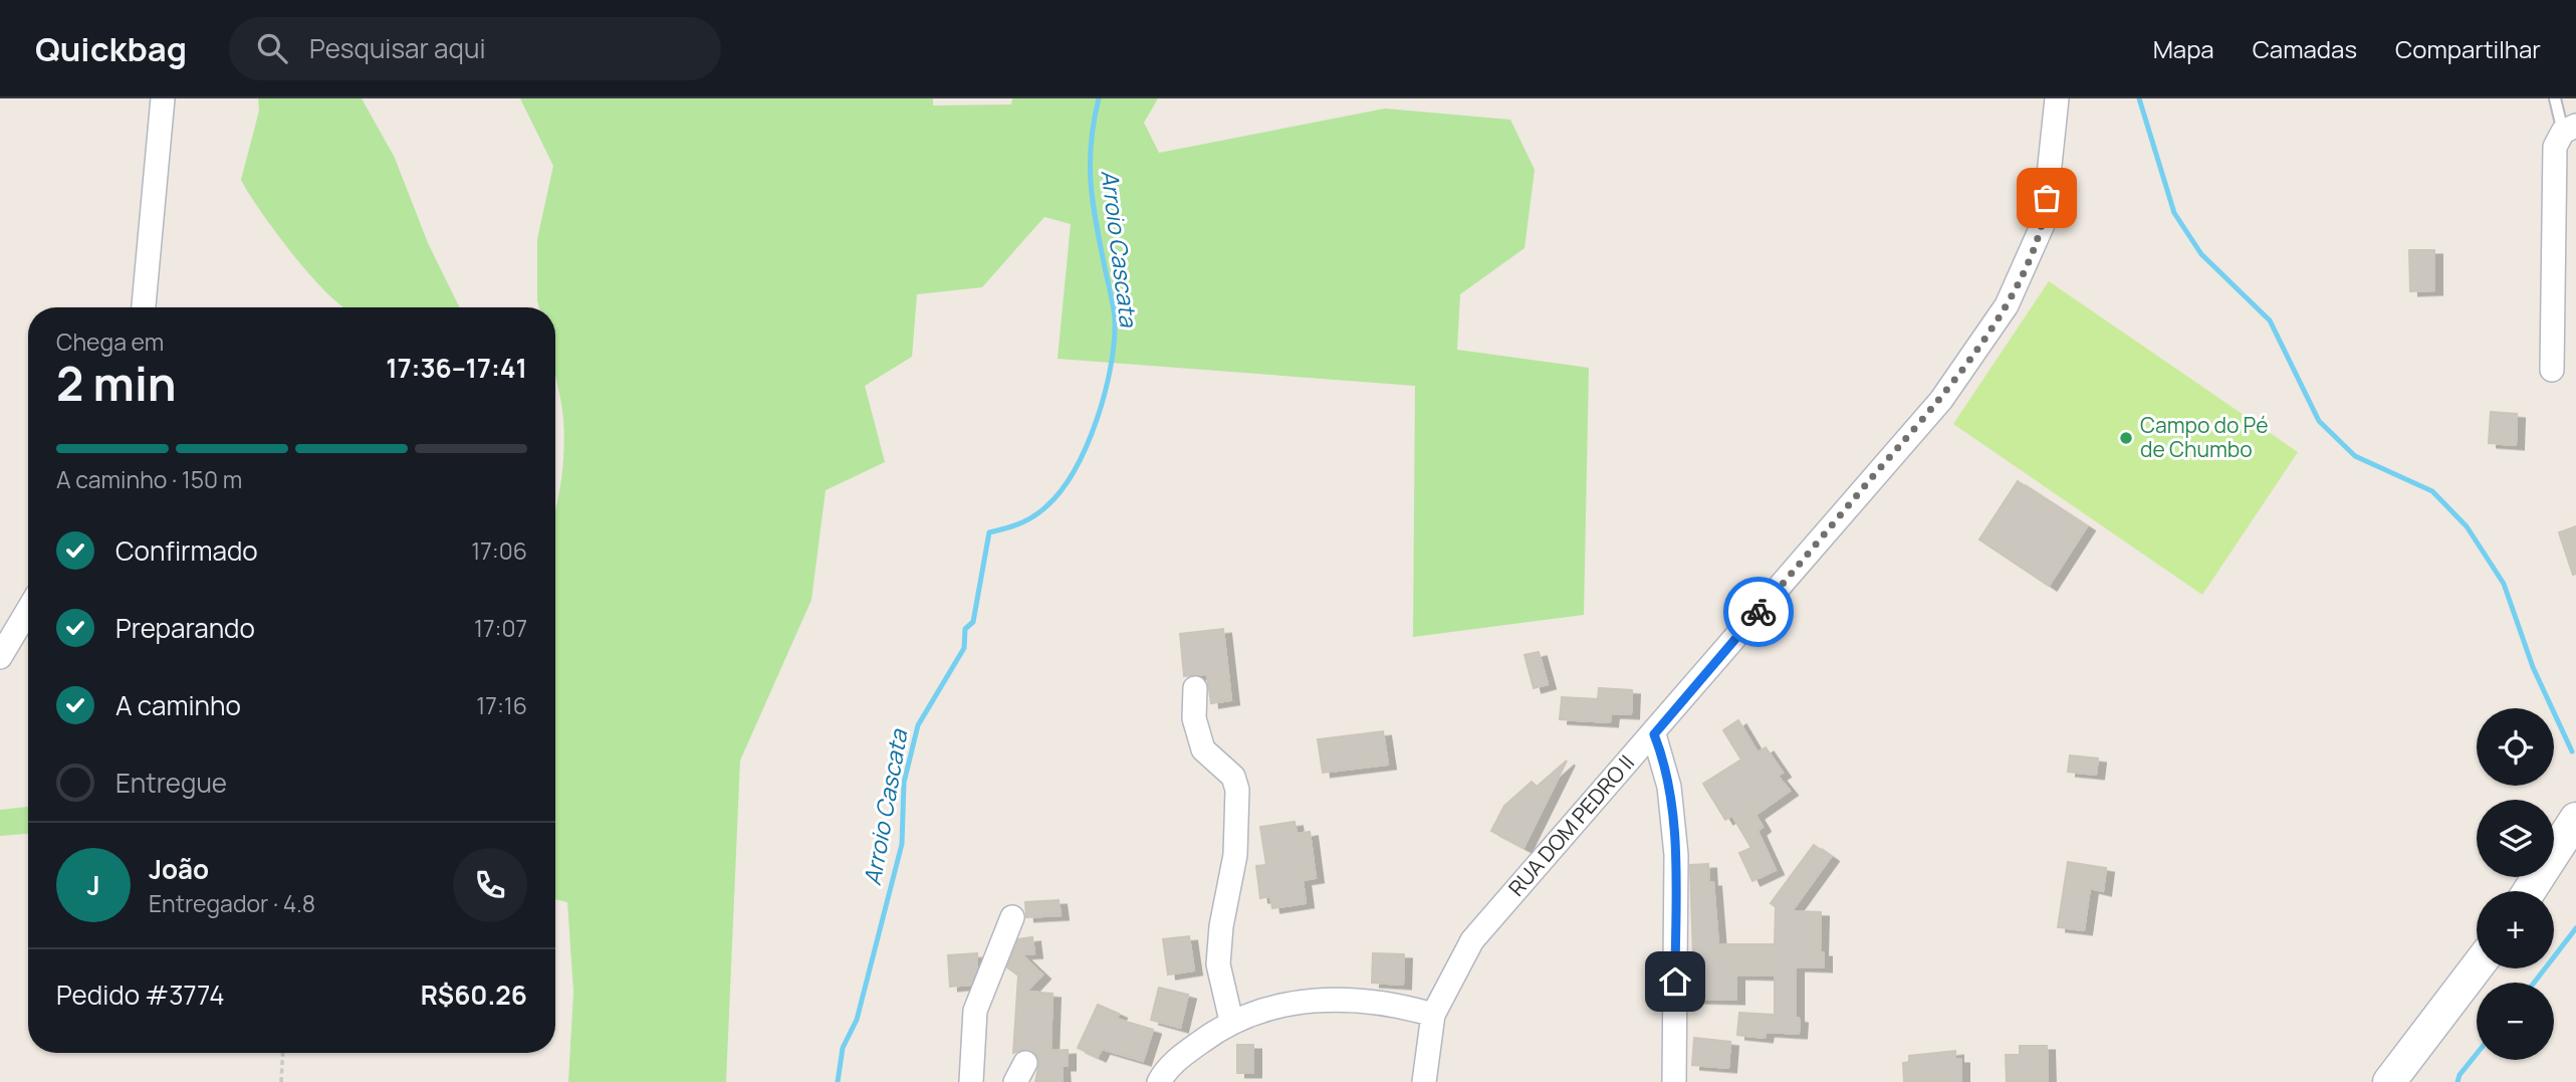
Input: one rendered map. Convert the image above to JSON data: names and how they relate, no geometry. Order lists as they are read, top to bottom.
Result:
{
  "streets": {
    "street": ["RUA DOM PEDRO II"]
  },
  "water": ["Arroio Cascata"],
  "places": ["Campo do Pé de Chumbo"],
  "page": {
    "header": "Quickbag",
    "search": "Pesquisar aqui",
    "nav": ["Mapa", "Camadas", "Compartilhar"],
    "heading": ["2 min", "Chega em", "17:36–17:41"],
    "panel": [
      "João",
      "Entregador · 4.8",
      "Pedido #3774",
      "R$60.26"
    ],
    "bar": "A caminho · 150 m",
    "list": [
      ["Confirmado", "17:06"],
      ["Preparando", "17:07"],
      ["A caminho", "17:16"],
      "Entregue"
    ],
    "map_buttons": ["+", "−"],
    "round": "J"
  }
}
